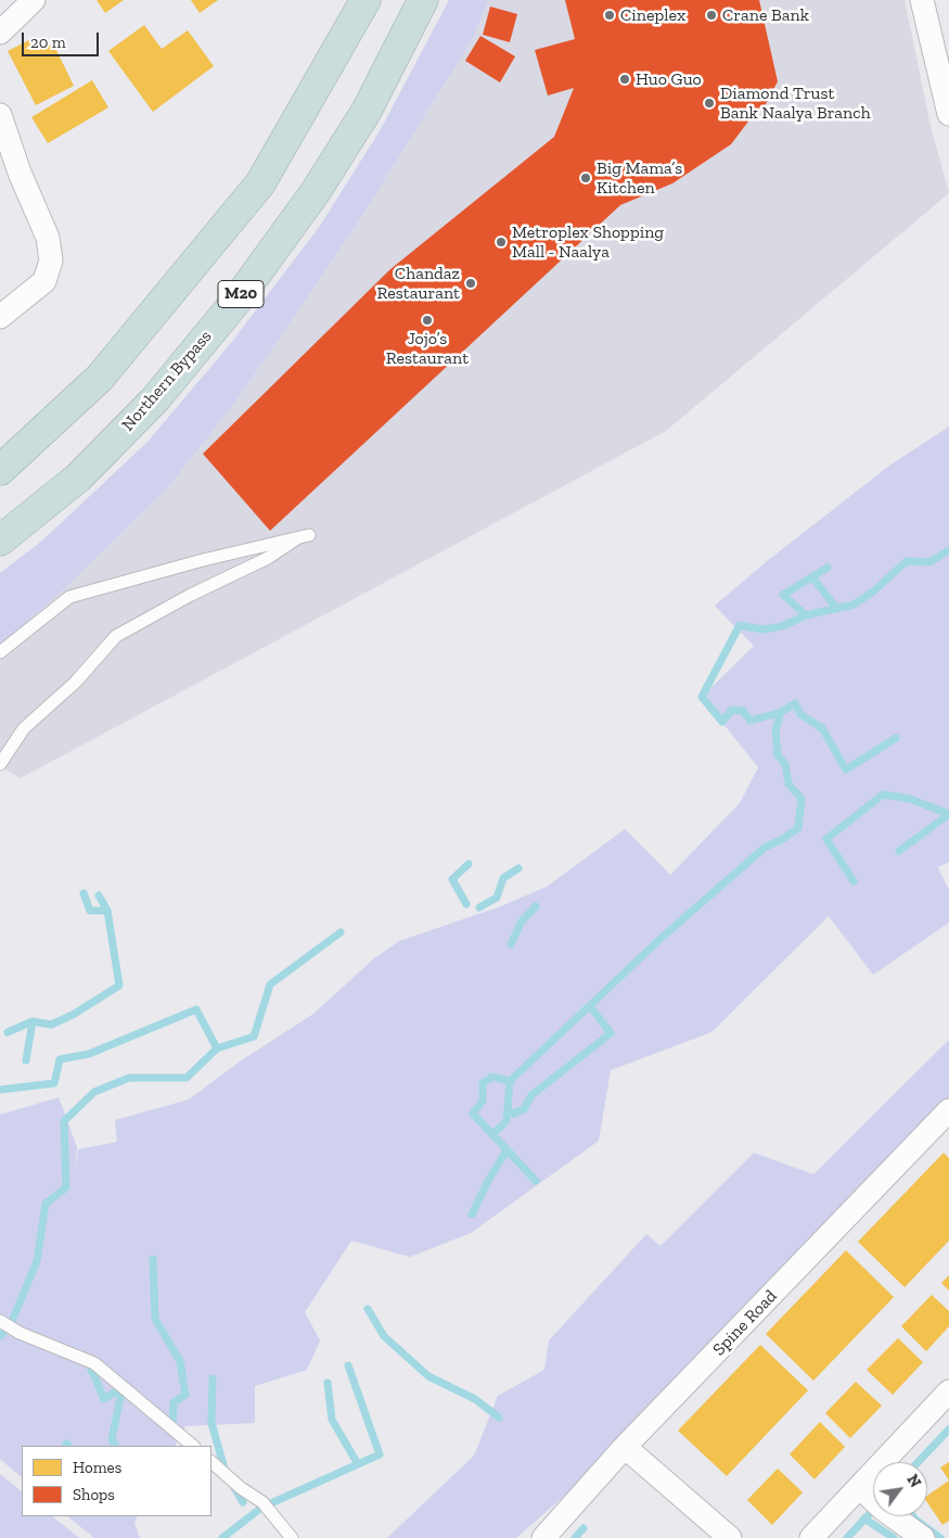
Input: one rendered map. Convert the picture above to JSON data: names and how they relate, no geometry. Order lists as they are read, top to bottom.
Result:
{
  "streets": {
    "highway": ["M20", "Northern Bypass"],
    "street": ["Spine Road"]
  },
  "places": [
    "Cineplex",
    "Crane Bank",
    "Huo Guo",
    "Diamond Trust Bank Naalya Branch",
    "Big Mama’s Kitchen",
    "Metroplex Shopping Mall - Naalya",
    "Chandaz Restaurant",
    "Jojo’s Restaurant"
  ],
  "legend": ["Homes", "Shops"],
  "scale_bar": "20 m",
  "north": "top right"
}
